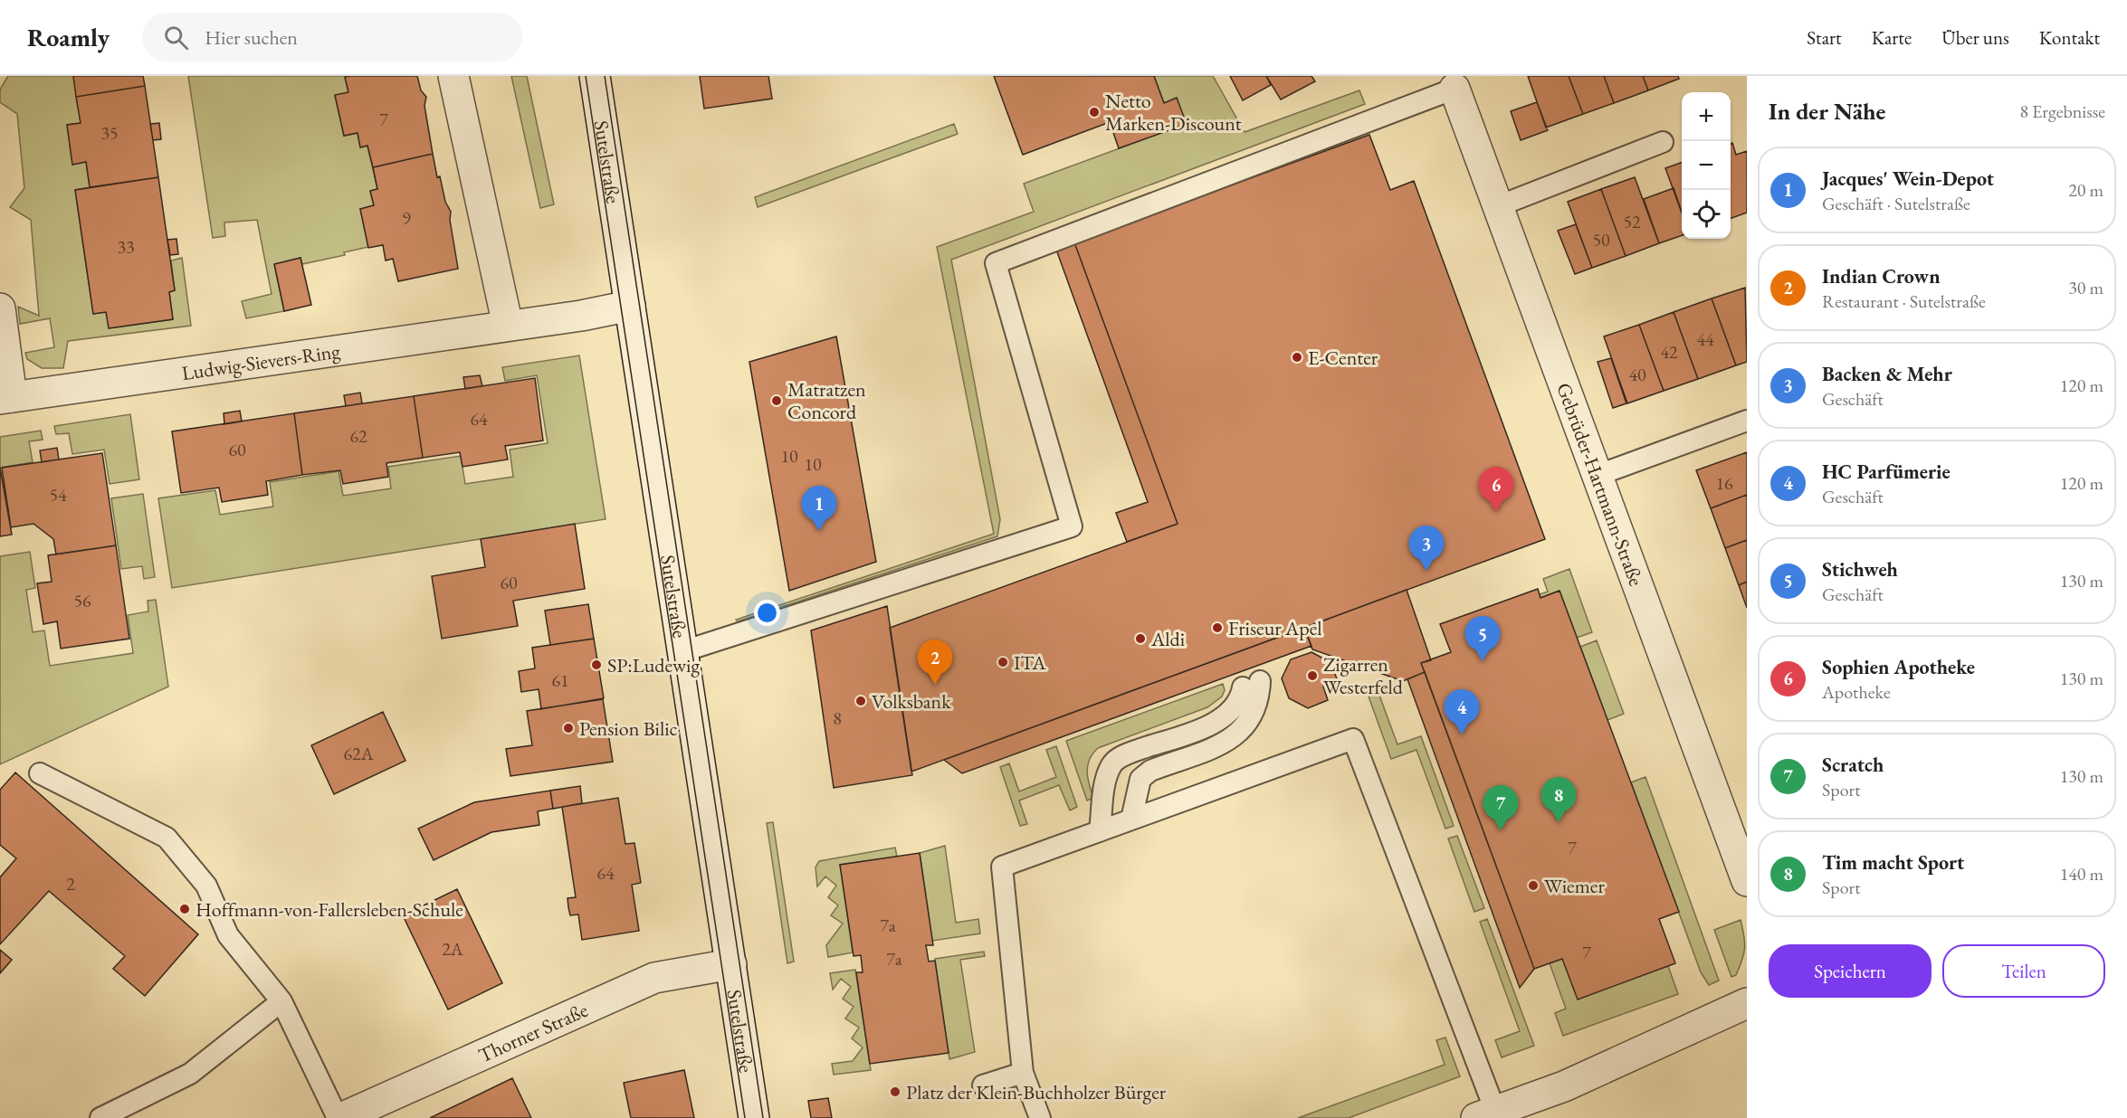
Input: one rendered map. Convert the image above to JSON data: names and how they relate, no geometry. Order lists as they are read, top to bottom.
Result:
{
  "streets": {
    "street": [
      "Sutelstraße",
      "Ludwig-Sievers-Ring",
      "Gebrüder-Hartmann-Straße",
      "Thorner Straße"
    ]
  },
  "crossings": [
    ["Sutelstraße", "Ludwig-Sievers-Ring"],
    ["Sutelstraße", "Thorner Straße"]
  ],
  "places": [
    "Netto Marken-Discount",
    "E-Center",
    "Matratzen Concord",
    "Friseur Apel",
    "Aldi",
    "ITA",
    "SP:Ludewig",
    "Zigarren Westerfeld",
    "Volksbank",
    "Pension Bilic",
    "Wiemer",
    "Hoffmann-von-Fallersleben-Schule",
    "Platz der Klein-Buchholzer Bürger"
  ],
  "house_numbers": [
    "7",
    "35",
    "9",
    "52",
    "50",
    "33",
    "44",
    "42",
    "40",
    "64",
    "62",
    "60",
    "10",
    "10",
    "16",
    "54",
    "60",
    "56",
    "61",
    "8",
    "62A",
    "7",
    "64",
    "2",
    "7a",
    "2A",
    "7",
    "7a"
  ],
  "page": {
    "header": "Roamly",
    "search": "Hier suchen",
    "nav": [
      "Start",
      "Karte",
      "Über uns",
      "Kontakt"
    ],
    "heading": ["In der Nähe", "8 Ergebnisse"],
    "map_buttons": ["+", "−"],
    "list": [
      {
        "mark": "1",
        "name": "Jacques' Wein-Depot",
        "note": "Geschäft · Sutelstraße",
        "value": "20 m"
      },
      {
        "mark": "2",
        "name": "Indian Crown",
        "note": "Restaurant · Sutelstraße",
        "value": "30 m"
      },
      {
        "mark": "3",
        "name": "Backen & Mehr",
        "note": "Geschäft",
        "value": "120 m"
      },
      {
        "mark": "4",
        "name": "HC Parfümerie",
        "note": "Geschäft",
        "value": "120 m"
      },
      {
        "mark": "5",
        "name": "Stichweh",
        "note": "Geschäft",
        "value": "130 m"
      },
      {
        "mark": "6",
        "name": "Sophien Apotheke",
        "note": "Apotheke",
        "value": "130 m"
      },
      {
        "mark": "7",
        "name": "Scratch",
        "note": "Sport",
        "value": "130 m"
      },
      {
        "mark": "8",
        "name": "Tim macht Sport",
        "note": "Sport",
        "value": "140 m"
      }
    ],
    "pins": [
      "6",
      "1",
      "3",
      "5",
      "2",
      "4",
      "8",
      "7"
    ],
    "buttons": ["Speichern", "Teilen"]
  }
}
